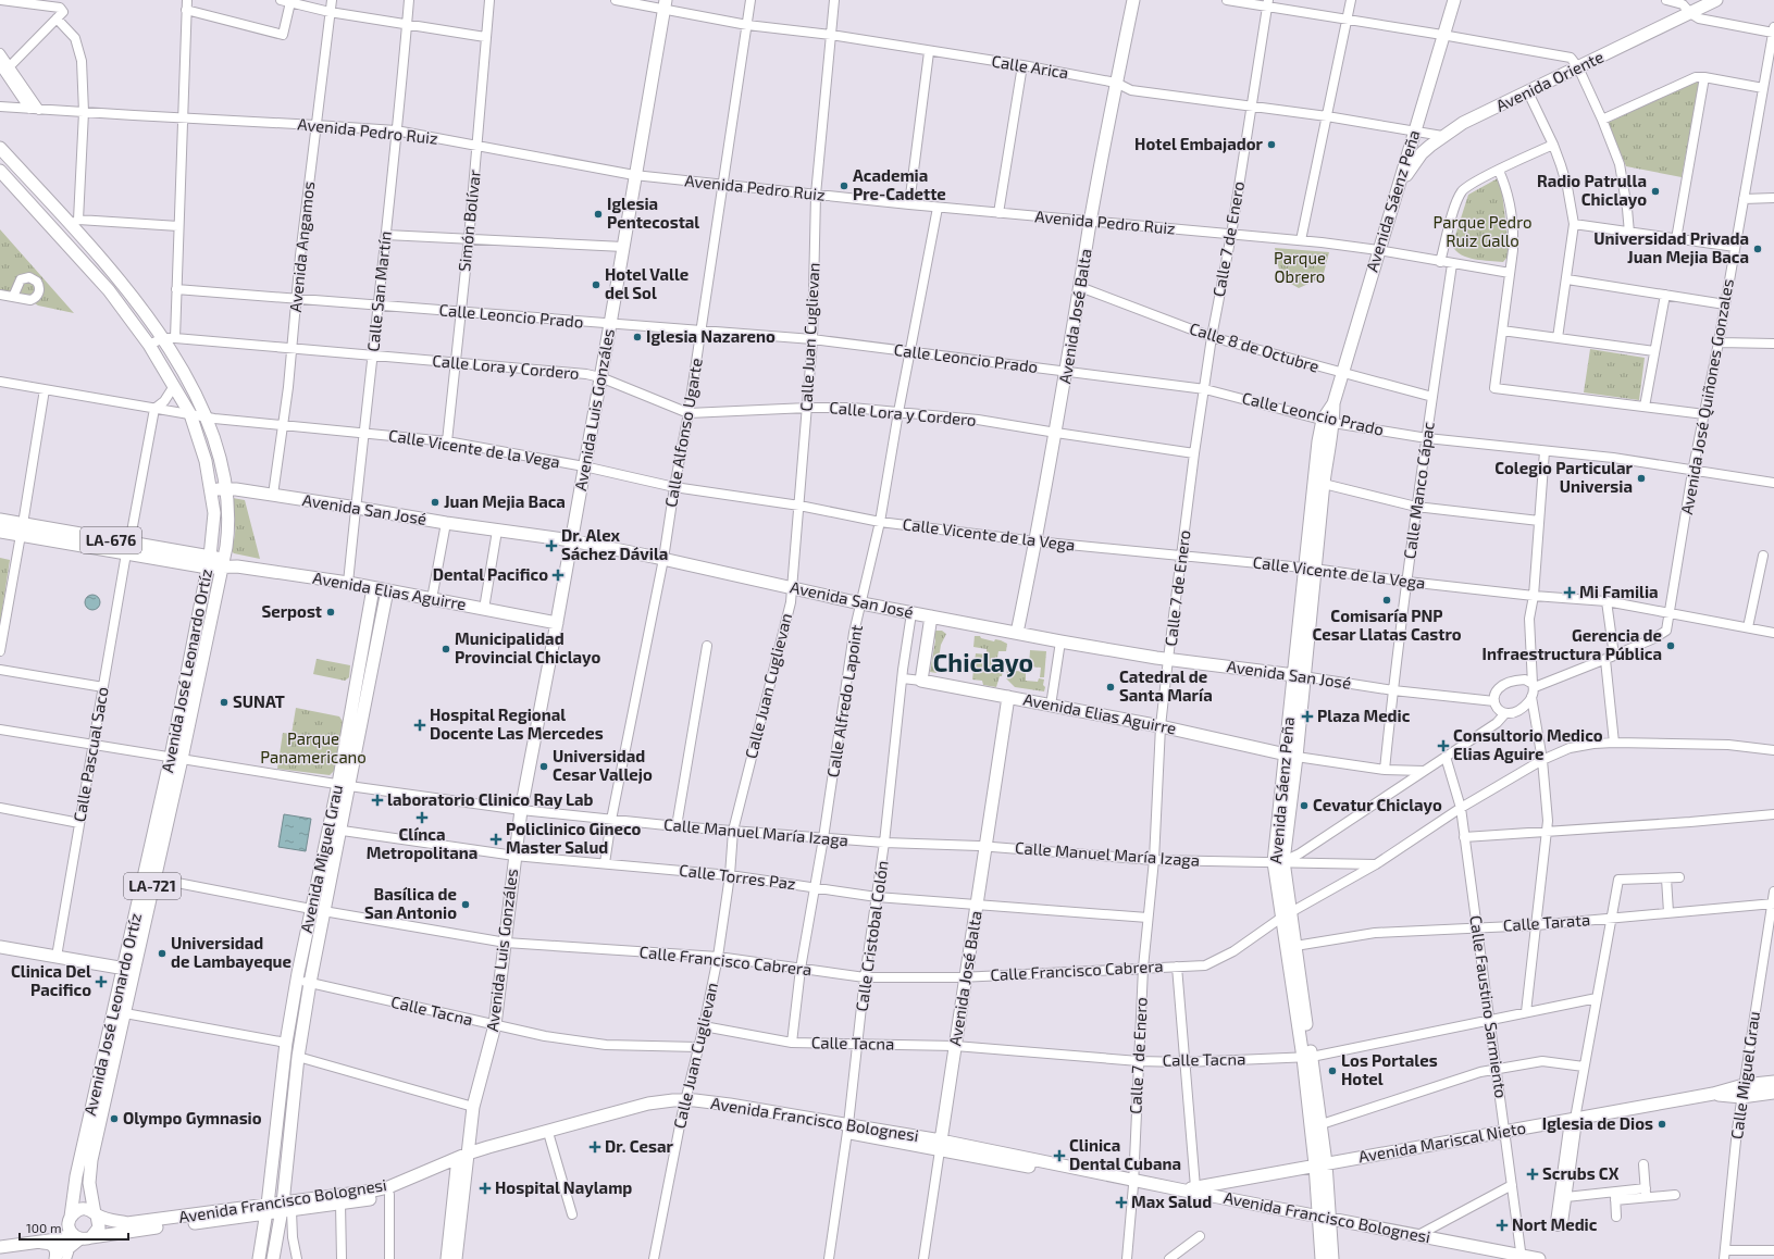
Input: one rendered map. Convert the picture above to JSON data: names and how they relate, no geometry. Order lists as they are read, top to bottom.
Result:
{
  "streets": {
    "main road": [
      "Avenida Oriente",
      "Avenida Sáenz Peña",
      "Avenida José Balta",
      "Avenida Luis Gonzáles",
      "Avenida San José",
      "LA-676",
      "Avenida Elias Aguirre",
      "Avenida José Leonardo Ortíz",
      "Avenida Miguel Grau",
      "LA-721",
      "Avenida Francisco Bolognesi",
      "Avenida Mariscal Nieto"
    ],
    "street": [
      "Calle Arica",
      "Avenida Pedro Ruiz",
      "Simón Bolívar",
      "Calle 7 de Enero",
      "Avenida Angamos",
      "Calle San Martín",
      "Calle Leoncio Prado",
      "Calle Juan Cuglievan",
      "Calle 8 de Octubre",
      "Calle Lora y Cordero",
      "Avenida José Quiñones Gonzales",
      "Calle Alfonso Ugarte",
      "Calle Vicente de la Vega",
      "Calle Manco Cápac",
      "Calle Alfredo Lapoint",
      "Calle Pascual Saco",
      "Calle Manuel María Izaga",
      "Calle Torres Paz",
      "Calle Tarata",
      "Calle Cristobal Colón",
      "Calle Francisco Cabrera",
      "Calle Faustino Sarmiento",
      "Calle Tacna",
      "Calle Miguel Grau"
    ]
  },
  "crossings": [
    ["Calle Arica", "Avenida Oriente"],
    ["Calle Arica", "Avenida Sáenz Peña"],
    ["Calle Arica", "Calle 7 de Enero"],
    ["Calle Arica", "Avenida José Balta"],
    ["Calle Arica", "Calle Juan Cuglievan"],
    ["Calle Arica", "Avenida Luis Gonzáles"],
    ["Calle Arica", "Calle Alfonso Ugarte"],
    ["Avenida Oriente", "Avenida Sáenz Peña"],
    ["Avenida Pedro Ruiz", "Avenida Sáenz Peña"],
    ["Avenida Pedro Ruiz", "Simón Bolívar"],
    ["Avenida Pedro Ruiz", "Calle 7 de Enero"],
    ["Avenida Pedro Ruiz", "Avenida Angamos"],
    ["Avenida Pedro Ruiz", "Calle San Martín"],
    ["Avenida Pedro Ruiz", "Avenida José Balta"],
    ["Avenida Pedro Ruiz", "Calle Juan Cuglievan"],
    ["Avenida Pedro Ruiz", "Avenida Luis Gonzáles"],
    ["Avenida Pedro Ruiz", "Calle Alfonso Ugarte"],
    ["Avenida Pedro Ruiz", "Calle Manco Cápac"],
    ["Avenida Pedro Ruiz", "Calle Alfredo Lapoint"],
    ["Avenida Sáenz Peña", "Calle Leoncio Prado"],
    ["Avenida Sáenz Peña", "Calle 8 de Octubre"],
    ["Avenida Sáenz Peña", "Calle Vicente de la Vega"],
    ["Avenida Sáenz Peña", "Avenida San José"],
    ["Avenida Sáenz Peña", "Avenida Elias Aguirre"],
    ["Avenida Sáenz Peña", "Calle Manuel María Izaga"],
    ["Avenida Sáenz Peña", "Calle Tarata"],
    ["Avenida Sáenz Peña", "Calle Francisco Cabrera"],
    ["Avenida Sáenz Peña", "Calle Tacna"],
    ["Avenida Sáenz Peña", "Avenida Francisco Bolognesi"],
    ["Avenida Sáenz Peña", "Avenida Mariscal Nieto"],
    ["Simón Bolívar", "Calle Leoncio Prado"],
    ["Simón Bolívar", "Calle Lora y Cordero"],
    ["Simón Bolívar", "Calle Vicente de la Vega"],
    ["Calle 7 de Enero", "Calle Leoncio Prado"],
    ["Calle 7 de Enero", "Calle 8 de Octubre"],
    ["Calle 7 de Enero", "Calle Lora y Cordero"],
    ["Calle 7 de Enero", "Calle Vicente de la Vega"],
    ["Calle 7 de Enero", "Avenida San José"],
    ["Calle 7 de Enero", "Avenida Elias Aguirre"],
    ["Calle 7 de Enero", "Calle Manuel María Izaga"],
    ["Calle 7 de Enero", "Calle Torres Paz"],
    ["Calle 7 de Enero", "Calle Francisco Cabrera"],
    ["Calle 7 de Enero", "Calle Tacna"],
    ["Calle 7 de Enero", "Avenida Francisco Bolognesi"],
    ["Avenida Angamos", "Calle Leoncio Prado"],
    ["Avenida Angamos", "Calle Lora y Cordero"],
    ["Avenida Angamos", "Calle Vicente de la Vega"],
    ["Avenida Angamos", "Avenida San José"],
    ["Calle San Martín", "Calle Leoncio Prado"],
    ["Calle San Martín", "Calle Lora y Cordero"],
    ["Calle San Martín", "Calle Vicente de la Vega"],
    ["Calle San Martín", "Avenida San José"],
    ["Calle San Martín", "Avenida Elias Aguirre"],
    ["Calle Leoncio Prado", "Avenida José Balta"],
    ["Calle Leoncio Prado", "Calle Juan Cuglievan"],
    ["Calle Leoncio Prado", "Avenida José Quiñones Gonzales"],
    ["Calle Leoncio Prado", "Avenida Luis Gonzáles"],
    ["Calle Leoncio Prado", "Calle Alfonso Ugarte"],
    ["Calle Leoncio Prado", "Calle Manco Cápac"],
    ["Calle Leoncio Prado", "Calle Alfredo Lapoint"],
    ["Avenida José Balta", "Calle 8 de Octubre"],
    ["Avenida José Balta", "Calle Lora y Cordero"],
    ["Avenida José Balta", "Calle Vicente de la Vega"],
    ["Avenida José Balta", "Avenida San José"],
    ["Avenida José Balta", "Avenida Elias Aguirre"],
    ["Avenida José Balta", "Calle Manuel María Izaga"],
    ["Avenida José Balta", "Calle Torres Paz"],
    ["Avenida José Balta", "Calle Francisco Cabrera"],
    ["Avenida José Balta", "Calle Tacna"],
    ["Avenida José Balta", "Avenida Francisco Bolognesi"],
    ["Calle Juan Cuglievan", "Calle Lora y Cordero"],
    ["Calle Juan Cuglievan", "Calle Vicente de la Vega"],
    ["Calle Juan Cuglievan", "Avenida San José"],
    ["Calle Juan Cuglievan", "Calle Manuel María Izaga"],
    ["Calle Juan Cuglievan", "Calle Torres Paz"],
    ["Calle Juan Cuglievan", "Calle Francisco Cabrera"],
    ["Calle Juan Cuglievan", "Calle Tacna"],
    ["Calle Juan Cuglievan", "Avenida Francisco Bolognesi"],
    ["Calle 8 de Octubre", "Calle Manco Cápac"],
    ["Calle Lora y Cordero", "Avenida Luis Gonzáles"],
    ["Calle Lora y Cordero", "Calle Alfonso Ugarte"],
    ["Calle Lora y Cordero", "Calle Alfredo Lapoint"],
    ["Avenida José Quiñones Gonzales", "Calle Vicente de la Vega"],
    ["Avenida Luis Gonzáles", "Calle Vicente de la Vega"],
    ["Avenida Luis Gonzáles", "Avenida San José"],
    ["Avenida Luis Gonzáles", "Avenida Elias Aguirre"],
    ["Avenida Luis Gonzáles", "Calle Manuel María Izaga"],
    ["Avenida Luis Gonzáles", "Calle Torres Paz"],
    ["Avenida Luis Gonzáles", "Calle Francisco Cabrera"],
    ["Avenida Luis Gonzáles", "Calle Tacna"],
    ["Avenida Luis Gonzáles", "Avenida Francisco Bolognesi"],
    ["Calle Alfonso Ugarte", "Calle Vicente de la Vega"],
    ["Calle Alfonso Ugarte", "Avenida San José"],
    ["Calle Alfonso Ugarte", "Calle Manuel María Izaga"],
    ["Calle Alfonso Ugarte", "Calle Torres Paz"],
    ["Calle Vicente de la Vega", "Calle Manco Cápac"],
    ["Calle Vicente de la Vega", "Calle Alfredo Lapoint"],
    ["Calle Vicente de la Vega", "Calle Pascual Saco"],
    ["Calle Vicente de la Vega", "LA-721"],
    ["Calle Manco Cápac", "Avenida San José"],
    ["Avenida San José", "Calle Alfredo Lapoint"],
    ["Avenida San José", "Calle Manuel María Izaga"],
    ["Avenida San José", "LA-721"],
    ["Avenida San José", "Calle Cristobal Colón"],
    ["LA-676", "Avenida Elias Aguirre"],
    ["LA-676", "Avenida José Leonardo Ortíz"],
    ["LA-676", "Calle Pascual Saco"],
    ["LA-676", "LA-721"],
    ["Avenida Elias Aguirre", "Avenida José Leonardo Ortíz"],
    ["Avenida Elias Aguirre", "Avenida Miguel Grau"],
    ["Avenida Elias Aguirre", "LA-721"],
    ["Avenida Elias Aguirre", "Calle Cristobal Colón"],
    ["Avenida José Leonardo Ortíz", "Calle Manuel María Izaga"],
    ["Avenida José Leonardo Ortíz", "LA-721"],
    ["Avenida José Leonardo Ortíz", "Calle Francisco Cabrera"],
    ["Avenida José Leonardo Ortíz", "Avenida Francisco Bolognesi"],
    ["Calle Alfredo Lapoint", "Calle Manuel María Izaga"],
    ["Calle Alfredo Lapoint", "Calle Torres Paz"],
    ["Calle Alfredo Lapoint", "Calle Francisco Cabrera"],
    ["Calle Alfredo Lapoint", "Calle Tacna"],
    ["Calle Pascual Saco", "Calle Manuel María Izaga"],
    ["Calle Manuel María Izaga", "Avenida Miguel Grau"],
    ["Calle Manuel María Izaga", "Calle Cristobal Colón"],
    ["Calle Manuel María Izaga", "Calle Francisco Cabrera"],
    ["Calle Manuel María Izaga", "Calle Faustino Sarmiento"],
    ["Avenida Miguel Grau", "Calle Torres Paz"],
    ["Avenida Miguel Grau", "Calle Francisco Cabrera"],
    ["Avenida Miguel Grau", "Calle Tacna"],
    ["Avenida Miguel Grau", "Avenida Francisco Bolognesi"],
    ["Calle Torres Paz", "Calle Cristobal Colón"],
    ["LA-721", "Avenida Francisco Bolognesi"],
    ["Calle Tarata", "Calle Faustino Sarmiento"],
    ["Calle Tarata", "Calle Miguel Grau"],
    ["Calle Cristobal Colón", "Calle Francisco Cabrera"],
    ["Calle Cristobal Colón", "Calle Tacna"],
    ["Calle Cristobal Colón", "Avenida Francisco Bolognesi"],
    ["Calle Francisco Cabrera", "Calle Faustino Sarmiento"],
    ["Calle Faustino Sarmiento", "Calle Tacna"],
    ["Calle Faustino Sarmiento", "Avenida Francisco Bolognesi"],
    ["Calle Faustino Sarmiento", "Avenida Mariscal Nieto"],
    ["Calle Miguel Grau", "Avenida Mariscal Nieto"],
    ["Avenida Francisco Bolognesi", "Avenida Mariscal Nieto"]
  ],
  "districts": ["Chiclayo"],
  "parks": ["Parque Pedro Ruiz Gallo", "Parque Obrero", "Parque Panamericano"],
  "places": {
    "other": [
      "Hotel Embajador",
      "Academia Pre-Cadette",
      "Radio Patrulla Chiclayo",
      "Iglesia Pentecostal",
      "Universidad Privada Juan Mejia Baca",
      "Hotel Valle del Sol",
      "Iglesia Nazareno",
      "Colegio Particular Universia",
      "Juan Mejia Baca",
      "Comisaría PNP Cesar Llatas Castro",
      "Serpost",
      "Gerencia de Infraestructura Pública",
      "Municipalidad Provincial Chiclayo",
      "Catedral de Santa María",
      "SUNAT",
      "Universidad Cesar Vallejo",
      "Cevatur Chiclayo",
      "Basílica de San Antonio",
      "Universidad de Lambayeque",
      "Los Portales Hotel",
      "Olympo Gymnasio",
      "Iglesia de Dios"
    ],
    "health": [
      "Dr. Alex Sáchez Dávila",
      "Dental Pacifico",
      "Mi Familia",
      "Plaza Medic",
      "Hospital Regional Docente Las Mercedes",
      "Consultorio Medico Elias Aguire",
      "laboratorio Clinico Ray Lab",
      "Clínca Metropolitana",
      "Policlinico Gineco Master Salud",
      "Clinica Del Pacifico",
      "Dr. Cesar",
      "Clinica Dental Cubana",
      "Scrubs CX",
      "Hospital Naylamp",
      "Max Salud",
      "Nort Medic"
    ]
  },
  "scale_bar": "100 m"
}
